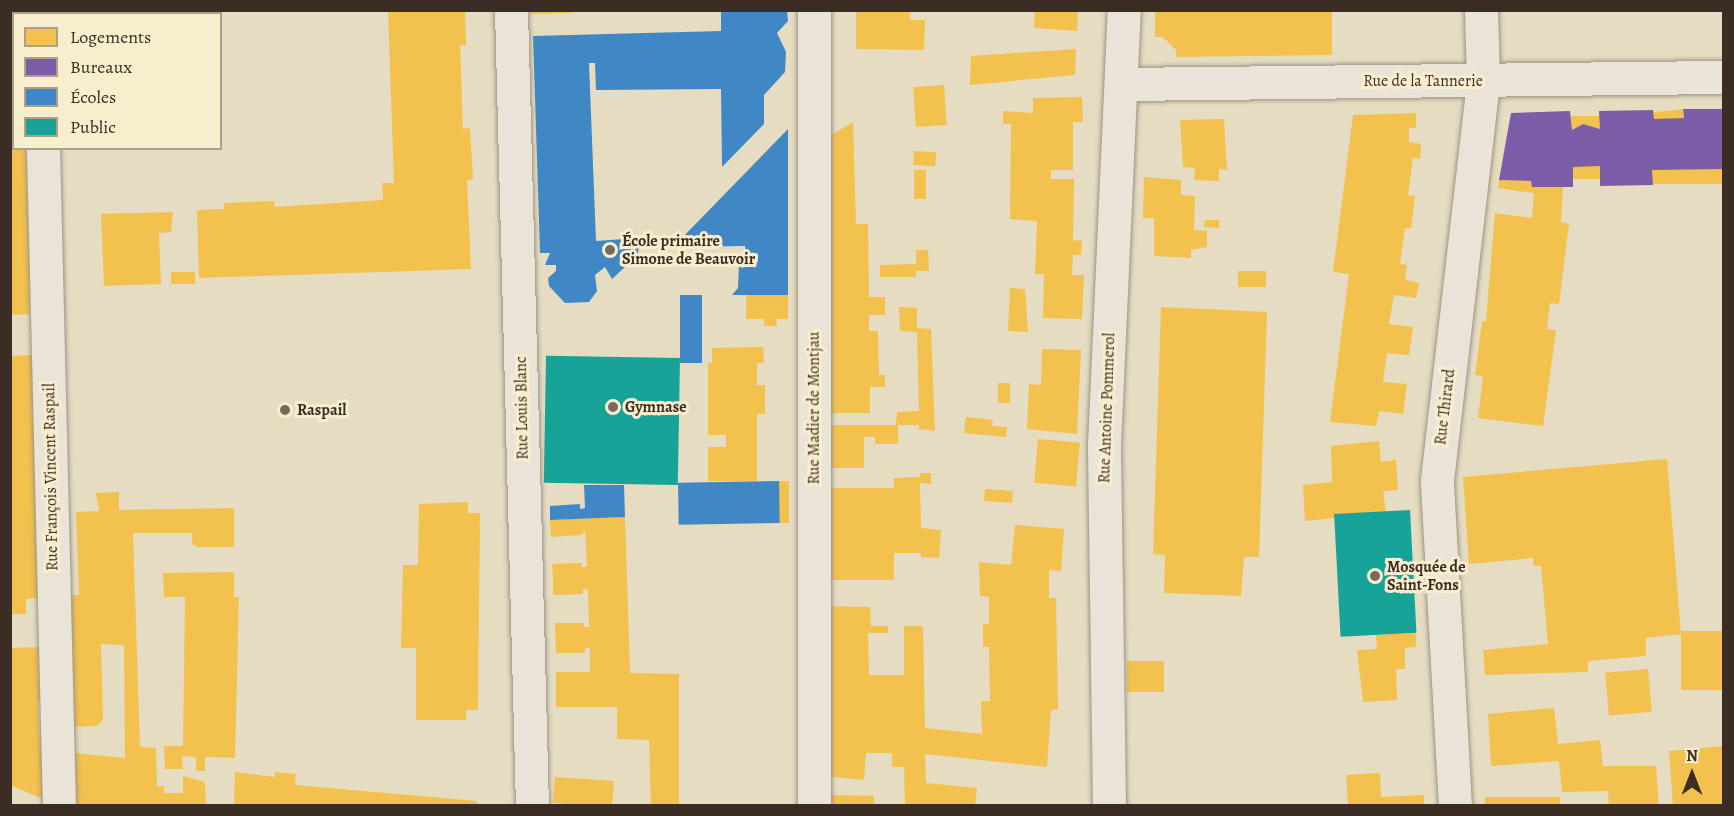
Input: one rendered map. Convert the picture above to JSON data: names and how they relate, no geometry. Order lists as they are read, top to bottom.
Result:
{
  "streets": {
    "street": [
      "Rue de la Tannerie",
      "Rue Thirard",
      "Rue Louis Blanc",
      "Rue Madier de Montjau",
      "Rue Antoine Pommerol",
      "Rue François Vincent Raspail"
    ]
  },
  "crossings": [
    ["Rue de la Tannerie", "Rue Thirard"],
    ["Rue de la Tannerie", "Rue Antoine Pommerol"]
  ],
  "places": [
    "École primaire Simone de Beauvoir",
    "Gymnase",
    "Raspail",
    "Mosquée de Saint-Fons"
  ],
  "legend": [
    "Logements",
    "Bureaux",
    "Écoles",
    "Public"
  ],
  "north": "top"
}
